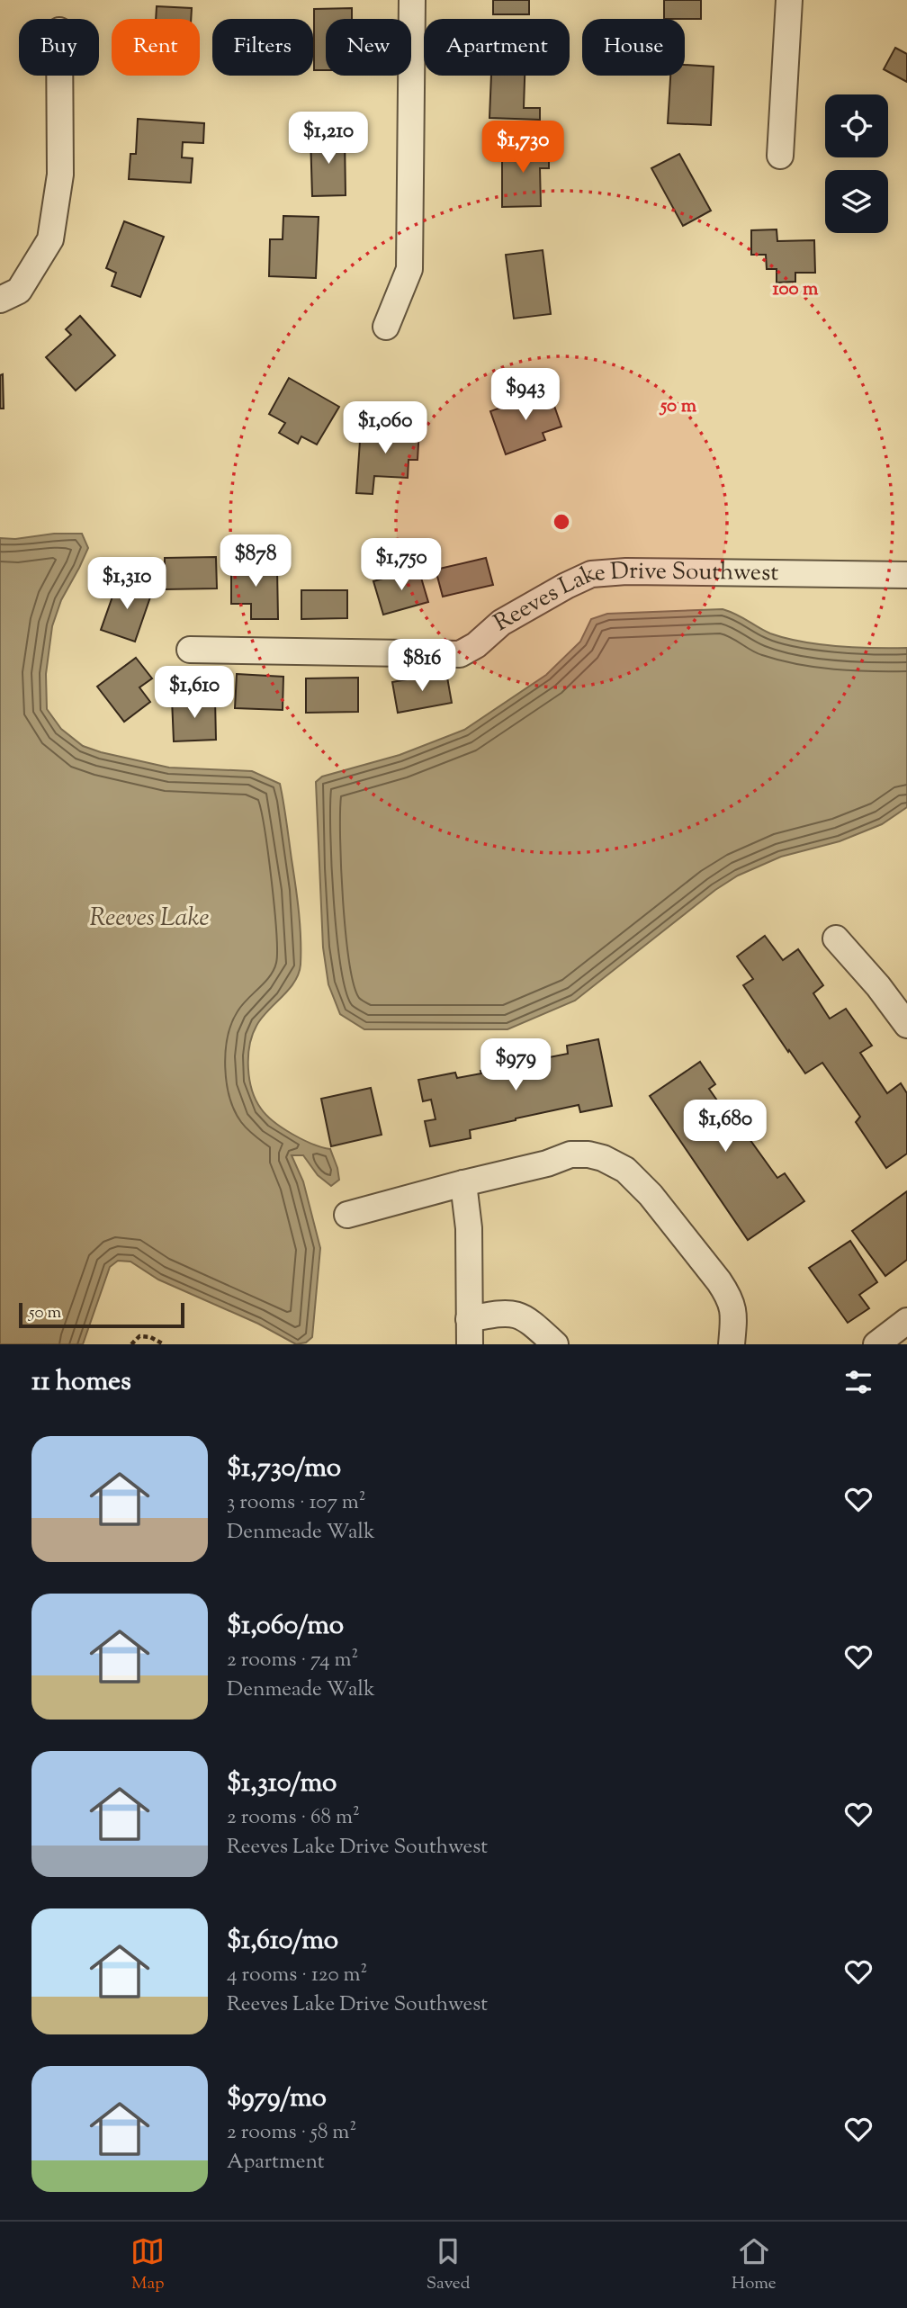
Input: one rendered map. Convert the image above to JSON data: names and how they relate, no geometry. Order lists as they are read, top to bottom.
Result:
{
  "streets": {
    "street": ["Reeves Lake Drive Southwest"]
  },
  "water": ["Reeves Lake"],
  "scale_bar": "50 m",
  "page": {
    "chip": [
      "Buy",
      "Rent",
      "Filters",
      "New",
      "Apartment",
      "House"
    ],
    "price": [
      "$1,210",
      "$1,730",
      "$943",
      "$1,060",
      "$878",
      "$1,750",
      "$1,310",
      "$816",
      "$1,610",
      "$979",
      "$1,680"
    ],
    "scale": "50 m",
    "heading": "11 homes",
    "list": [
      {
        "name": "$1,730/mo",
        "note": "3 rooms · 107 m² · Denmeade Walk"
      },
      {
        "name": "$1,060/mo",
        "note": "2 rooms · 74 m² · Denmeade Walk"
      },
      {
        "name": "$1,310/mo",
        "note": "2 rooms · 68 m² · Reeves Lake Drive Southwest"
      },
      {
        "name": "$1,610/mo",
        "note": "4 rooms · 120 m² · Reeves Lake Drive Southwest"
      },
      {
        "name": "$979/mo",
        "note": "2 rooms · 58 m² · Apartment"
      }
    ],
    "tabs": ["Map", "Saved", "Home"]
  },
  "rings": ["100 m", "50 m"]
}
